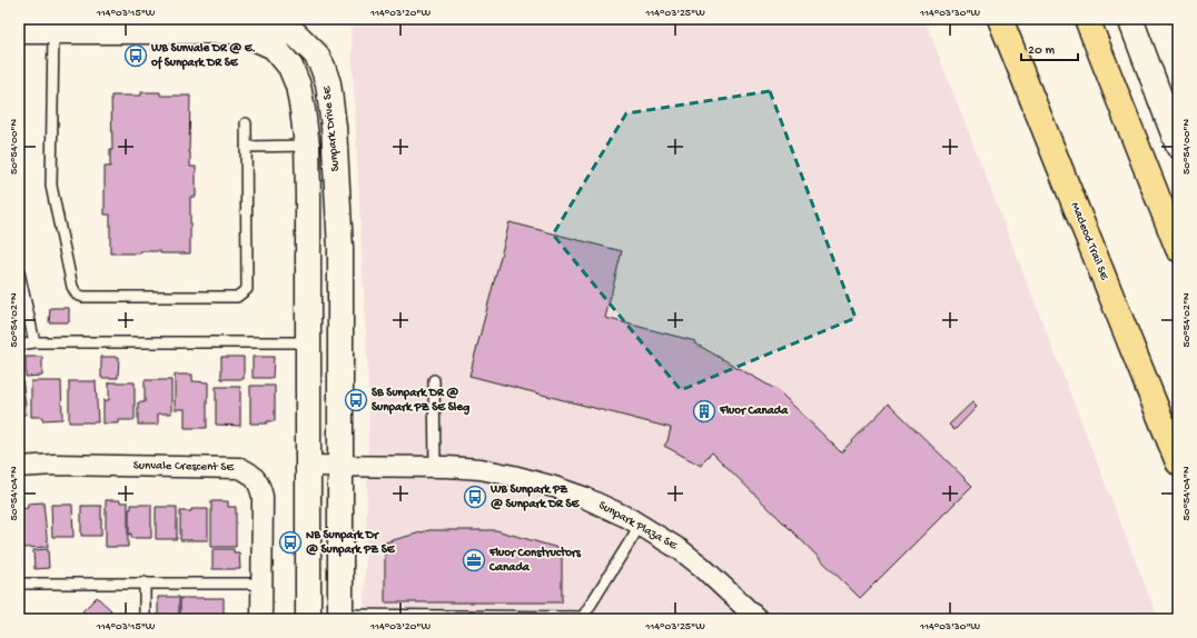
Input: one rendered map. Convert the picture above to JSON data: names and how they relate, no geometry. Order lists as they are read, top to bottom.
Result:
{
  "streets": {
    "highway": ["Macleod Trail SE"],
    "street": ["Sunpark Drive SE", "Sunvale Crescent SE", "Sunpark Plaza SE"]
  },
  "crossings": [
    ["Sunpark Drive SE", "Sunpark Plaza SE"]
  ],
  "places": {
    "bus stop": [
      "WB Sunvale DR @ E. of Sunpark DR SE",
      "SB Sunpark DR @ Sunpark PZ SE Sleg",
      "WB Sunpark PZ @ Sunpark DR SE",
      "NB Sunpark Dr @ Sunpark PZ SE"
    ],
    "building": ["Fluor Canada"],
    "office": ["Fluor Constructors Canada"]
  },
  "scale_bar": "20 m",
  "coordinates": [
    "114°03'15\"W",
    "114°03'20\"W",
    "114°03'25\"W",
    "114°03'30\"W",
    "50°54'00\"N",
    "50°54'02\"N",
    "50°54'04\"N"
  ]
}
